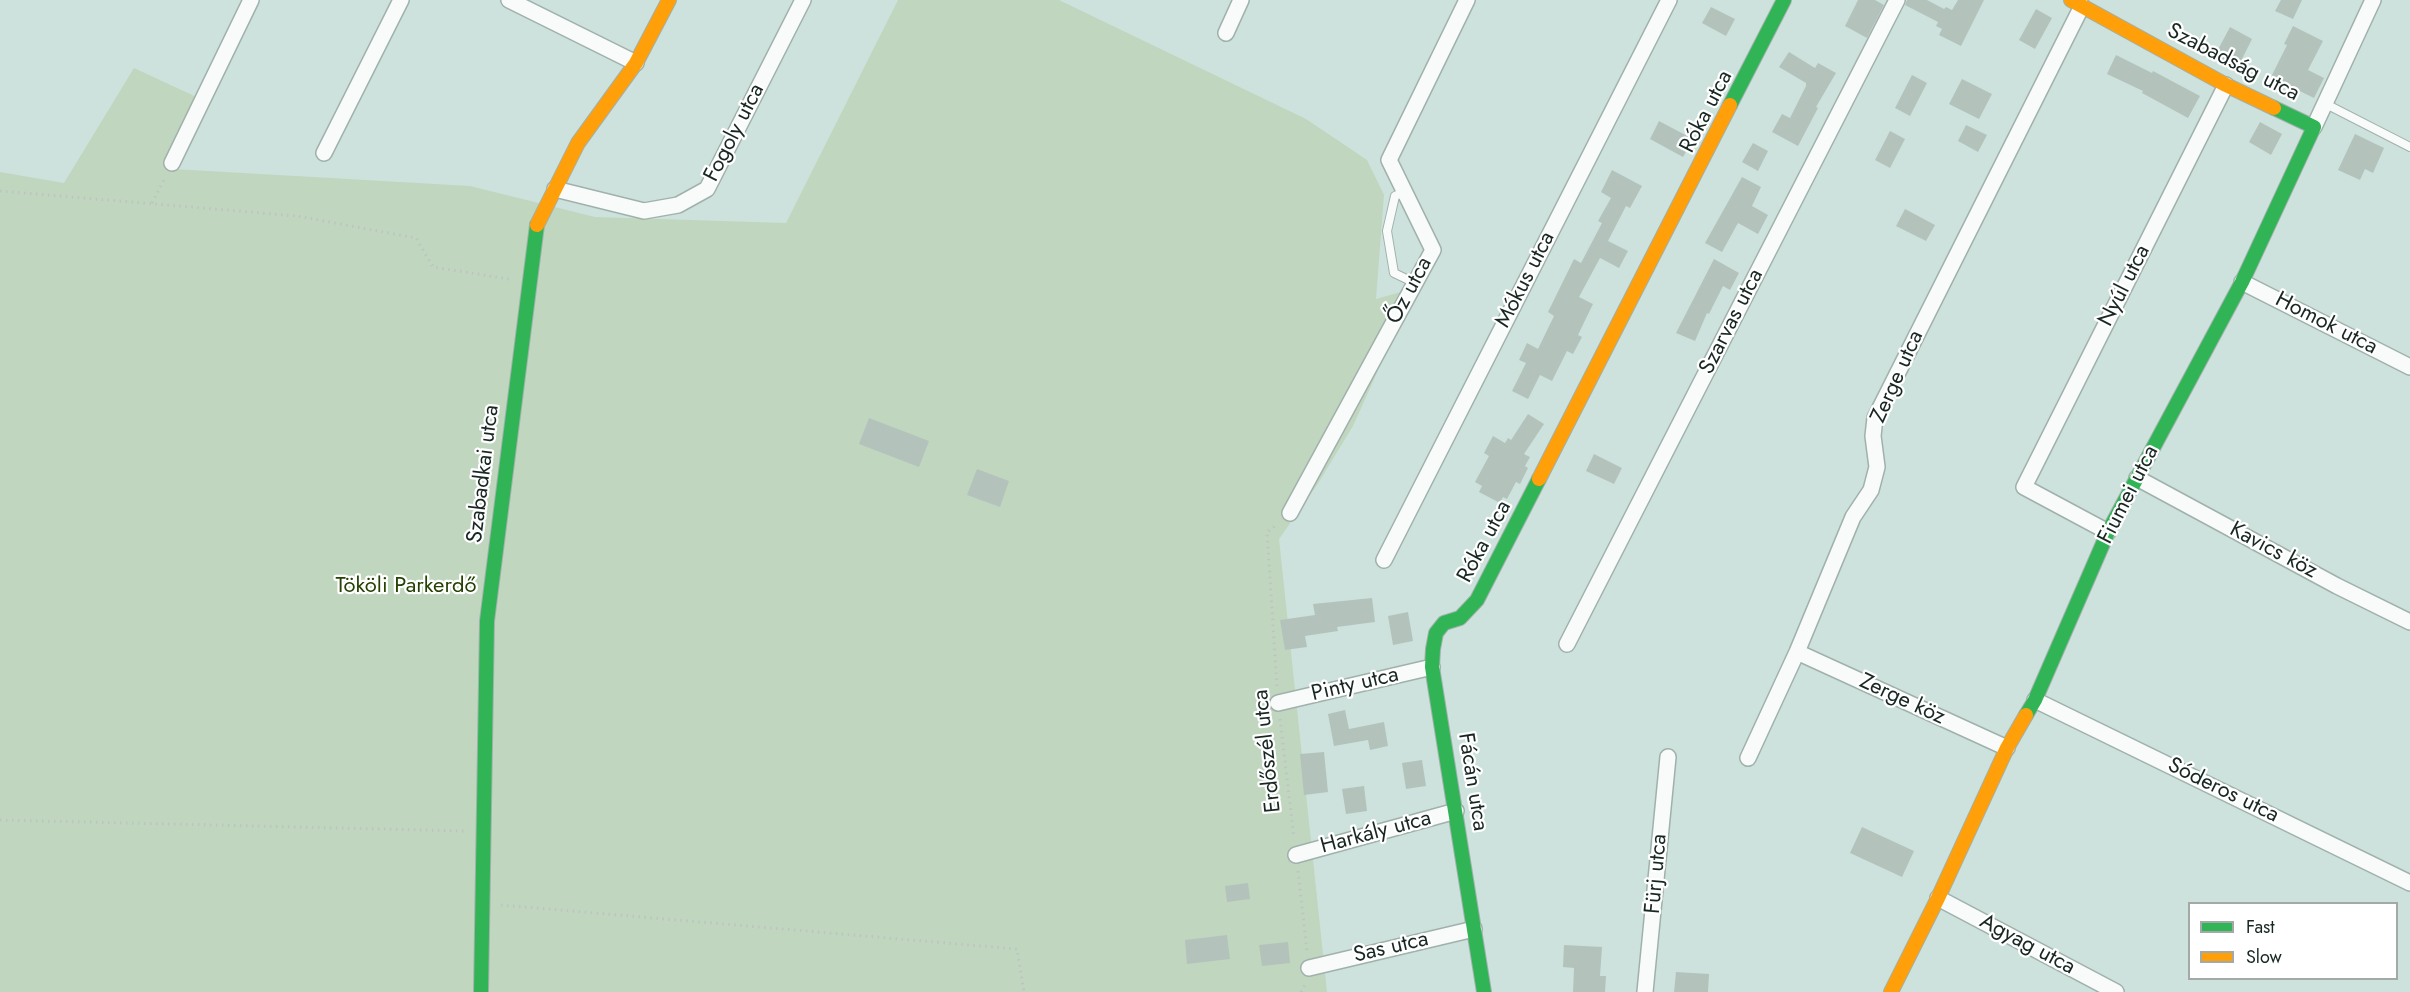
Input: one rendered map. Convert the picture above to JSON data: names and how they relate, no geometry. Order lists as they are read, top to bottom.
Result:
{
  "streets": {
    "street": [
      "Szabadság utca",
      "Róka utca",
      "Fogoly utca",
      "Mókus utca",
      "Nyúl utca",
      "Őz utca",
      "Szarvas utca",
      "Homok utca",
      "Zerge utca",
      "Szabadkai utca",
      "Fiumei utca",
      "Kavics köz",
      "Pinty utca",
      "Zerge köz",
      "Fácán utca",
      "Sóderos utca",
      "Harkály utca",
      "Fürj utca",
      "Agyag utca",
      "Sas utca"
    ],
    "path": ["Erdőszél utca"]
  },
  "crossings": [
    ["Szabadság utca", "Nyúl utca"],
    ["Szabadság utca", "Zerge utca"],
    ["Szabadság utca", "Fiumei utca"],
    ["Róka utca", "Fácán utca"],
    ["Fogoly utca", "Szabadkai utca"],
    ["Nyúl utca", "Fiumei utca"],
    ["Őz utca", "Erdőszél utca"],
    ["Homok utca", "Fiumei utca"],
    ["Zerge utca", "Zerge köz"],
    ["Fiumei utca", "Kavics köz"],
    ["Fiumei utca", "Zerge köz"],
    ["Fiumei utca", "Sóderos utca"],
    ["Fiumei utca", "Agyag utca"],
    ["Pinty utca", "Erdőszél utca"],
    ["Pinty utca", "Fácán utca"],
    ["Erdőszél utca", "Harkály utca"],
    ["Erdőszél utca", "Sas utca"],
    ["Fácán utca", "Harkály utca"],
    ["Fácán utca", "Sas utca"]
  ],
  "parks": ["Tököli Parkerdő"],
  "legend": ["Fast", "Slow"]
}
